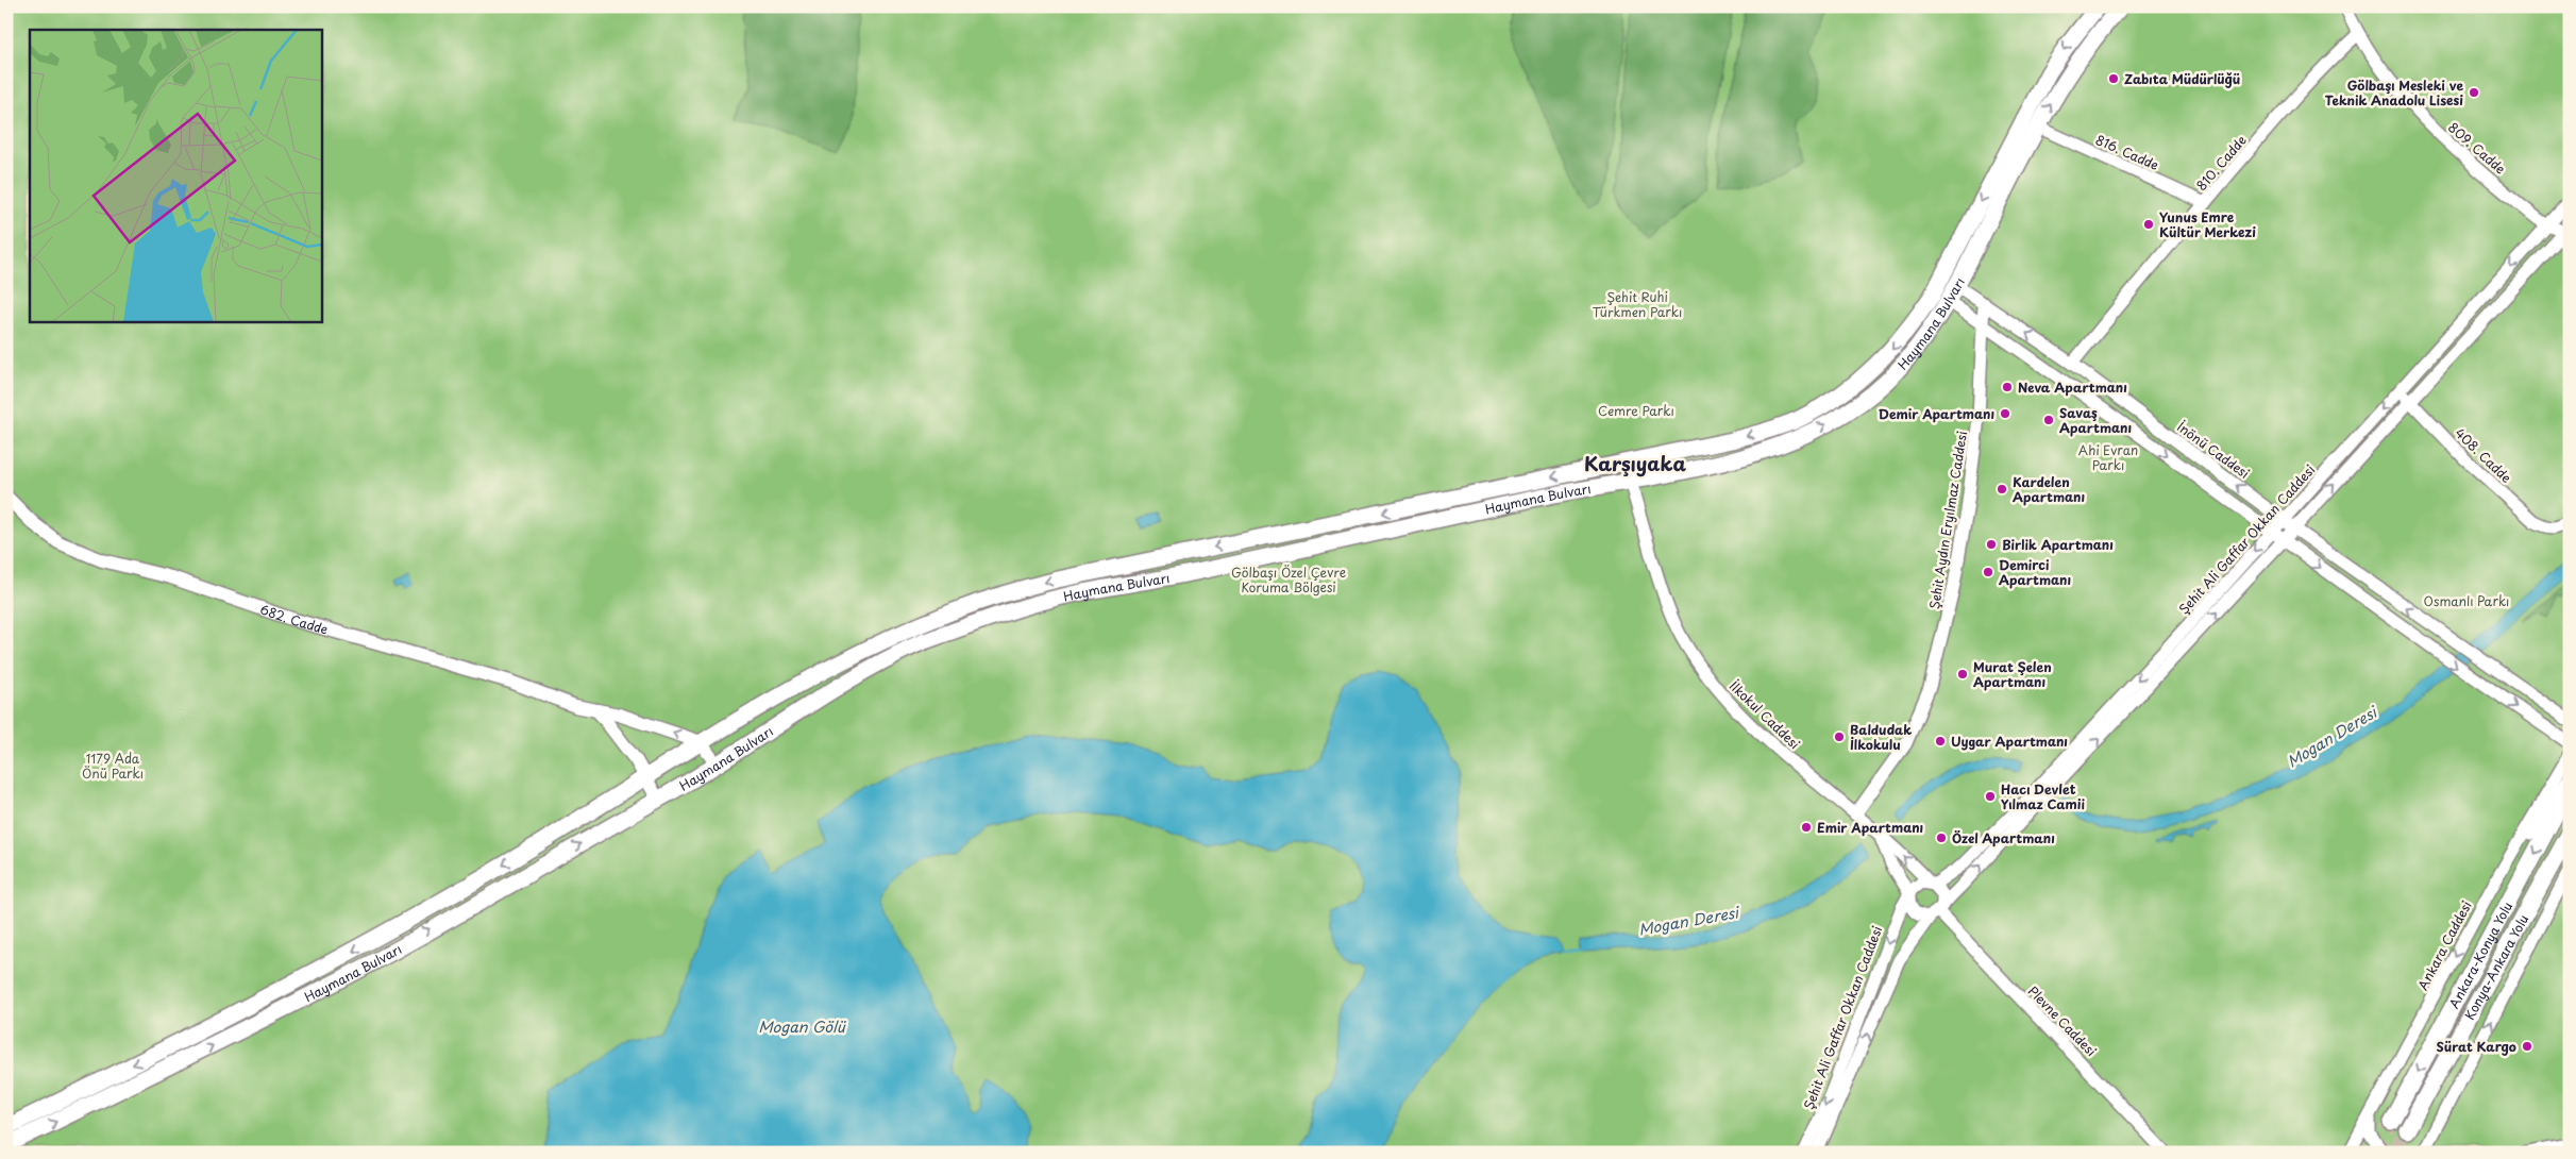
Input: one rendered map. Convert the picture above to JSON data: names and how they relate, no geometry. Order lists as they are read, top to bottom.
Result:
{
  "streets": {
    "highway": ["Haymana Bulvarı", "Ankara-Konya Yolu", "Konya-Ankara Yolu"],
    "main road": ["682. Cadde"],
    "street": [
      "809. Cadde",
      "816. Cadde",
      "810. Cadde",
      "İnönü Caddesi",
      "408. Cadde",
      "Şehit Aydın Eryılmaz Caddesi",
      "Şehit Ali Gaffar Okkan Caddesi",
      "İlkokul Caddesi",
      "Ankara Caddesi",
      "Plevne Caddesi"
    ]
  },
  "crossings": [
    ["809. Cadde", "810. Cadde"],
    ["809. Cadde", "Şehit Ali Gaffar Okkan Caddesi"],
    ["816. Cadde", "810. Cadde"],
    ["816. Cadde", "Haymana Bulvarı"],
    ["810. Cadde", "İnönü Caddesi"],
    ["Haymana Bulvarı", "İnönü Caddesi"],
    ["Haymana Bulvarı", "682. Cadde"],
    ["Haymana Bulvarı", "İlkokul Caddesi"],
    ["İnönü Caddesi", "Şehit Aydın Eryılmaz Caddesi"],
    ["İnönü Caddesi", "Şehit Ali Gaffar Okkan Caddesi"],
    ["408. Cadde", "Şehit Ali Gaffar Okkan Caddesi"],
    ["Şehit Aydın Eryılmaz Caddesi", "İlkokul Caddesi"],
    ["Şehit Ali Gaffar Okkan Caddesi", "İlkokul Caddesi"],
    ["Şehit Ali Gaffar Okkan Caddesi", "Plevne Caddesi"],
    ["İlkokul Caddesi", "Plevne Caddesi"]
  ],
  "one_way": ["Ankara-Konya Yolu"],
  "districts": ["Karşıyaka"],
  "water": ["Mogan Deresi", "Mogan Gölü"],
  "parks": [
    "Şehit Ruhi Türkmen Parkı",
    "Cemre Parkı",
    "Ahi Evran Parkı",
    "Gölbaşı Özel Çevre Koruma Bölgesi",
    "Osmanlı Parkı",
    "1179 Ada Önü Parkı"
  ],
  "places": [
    "Zabıta Müdürlüğü",
    "Gölbaşı Mesleki ve Teknik Anadolu Lisesi",
    "Yunus Emre Kültür Merkezi",
    "Neva Apartmanı",
    "Demir Apartmanı",
    "Savaş Apartmanı",
    "Kardelen Apartmanı",
    "Birlik Apartmanı",
    "Demirci Apartmanı",
    "Murat Şelen Apartmanı",
    "Baldudak İlkokulu",
    "Uygar Apartmanı",
    "Hacı Devlet Yılmaz Camii",
    "Emir Apartmanı",
    "Özel Apartmanı",
    "Sürat Kargo"
  ]
}
